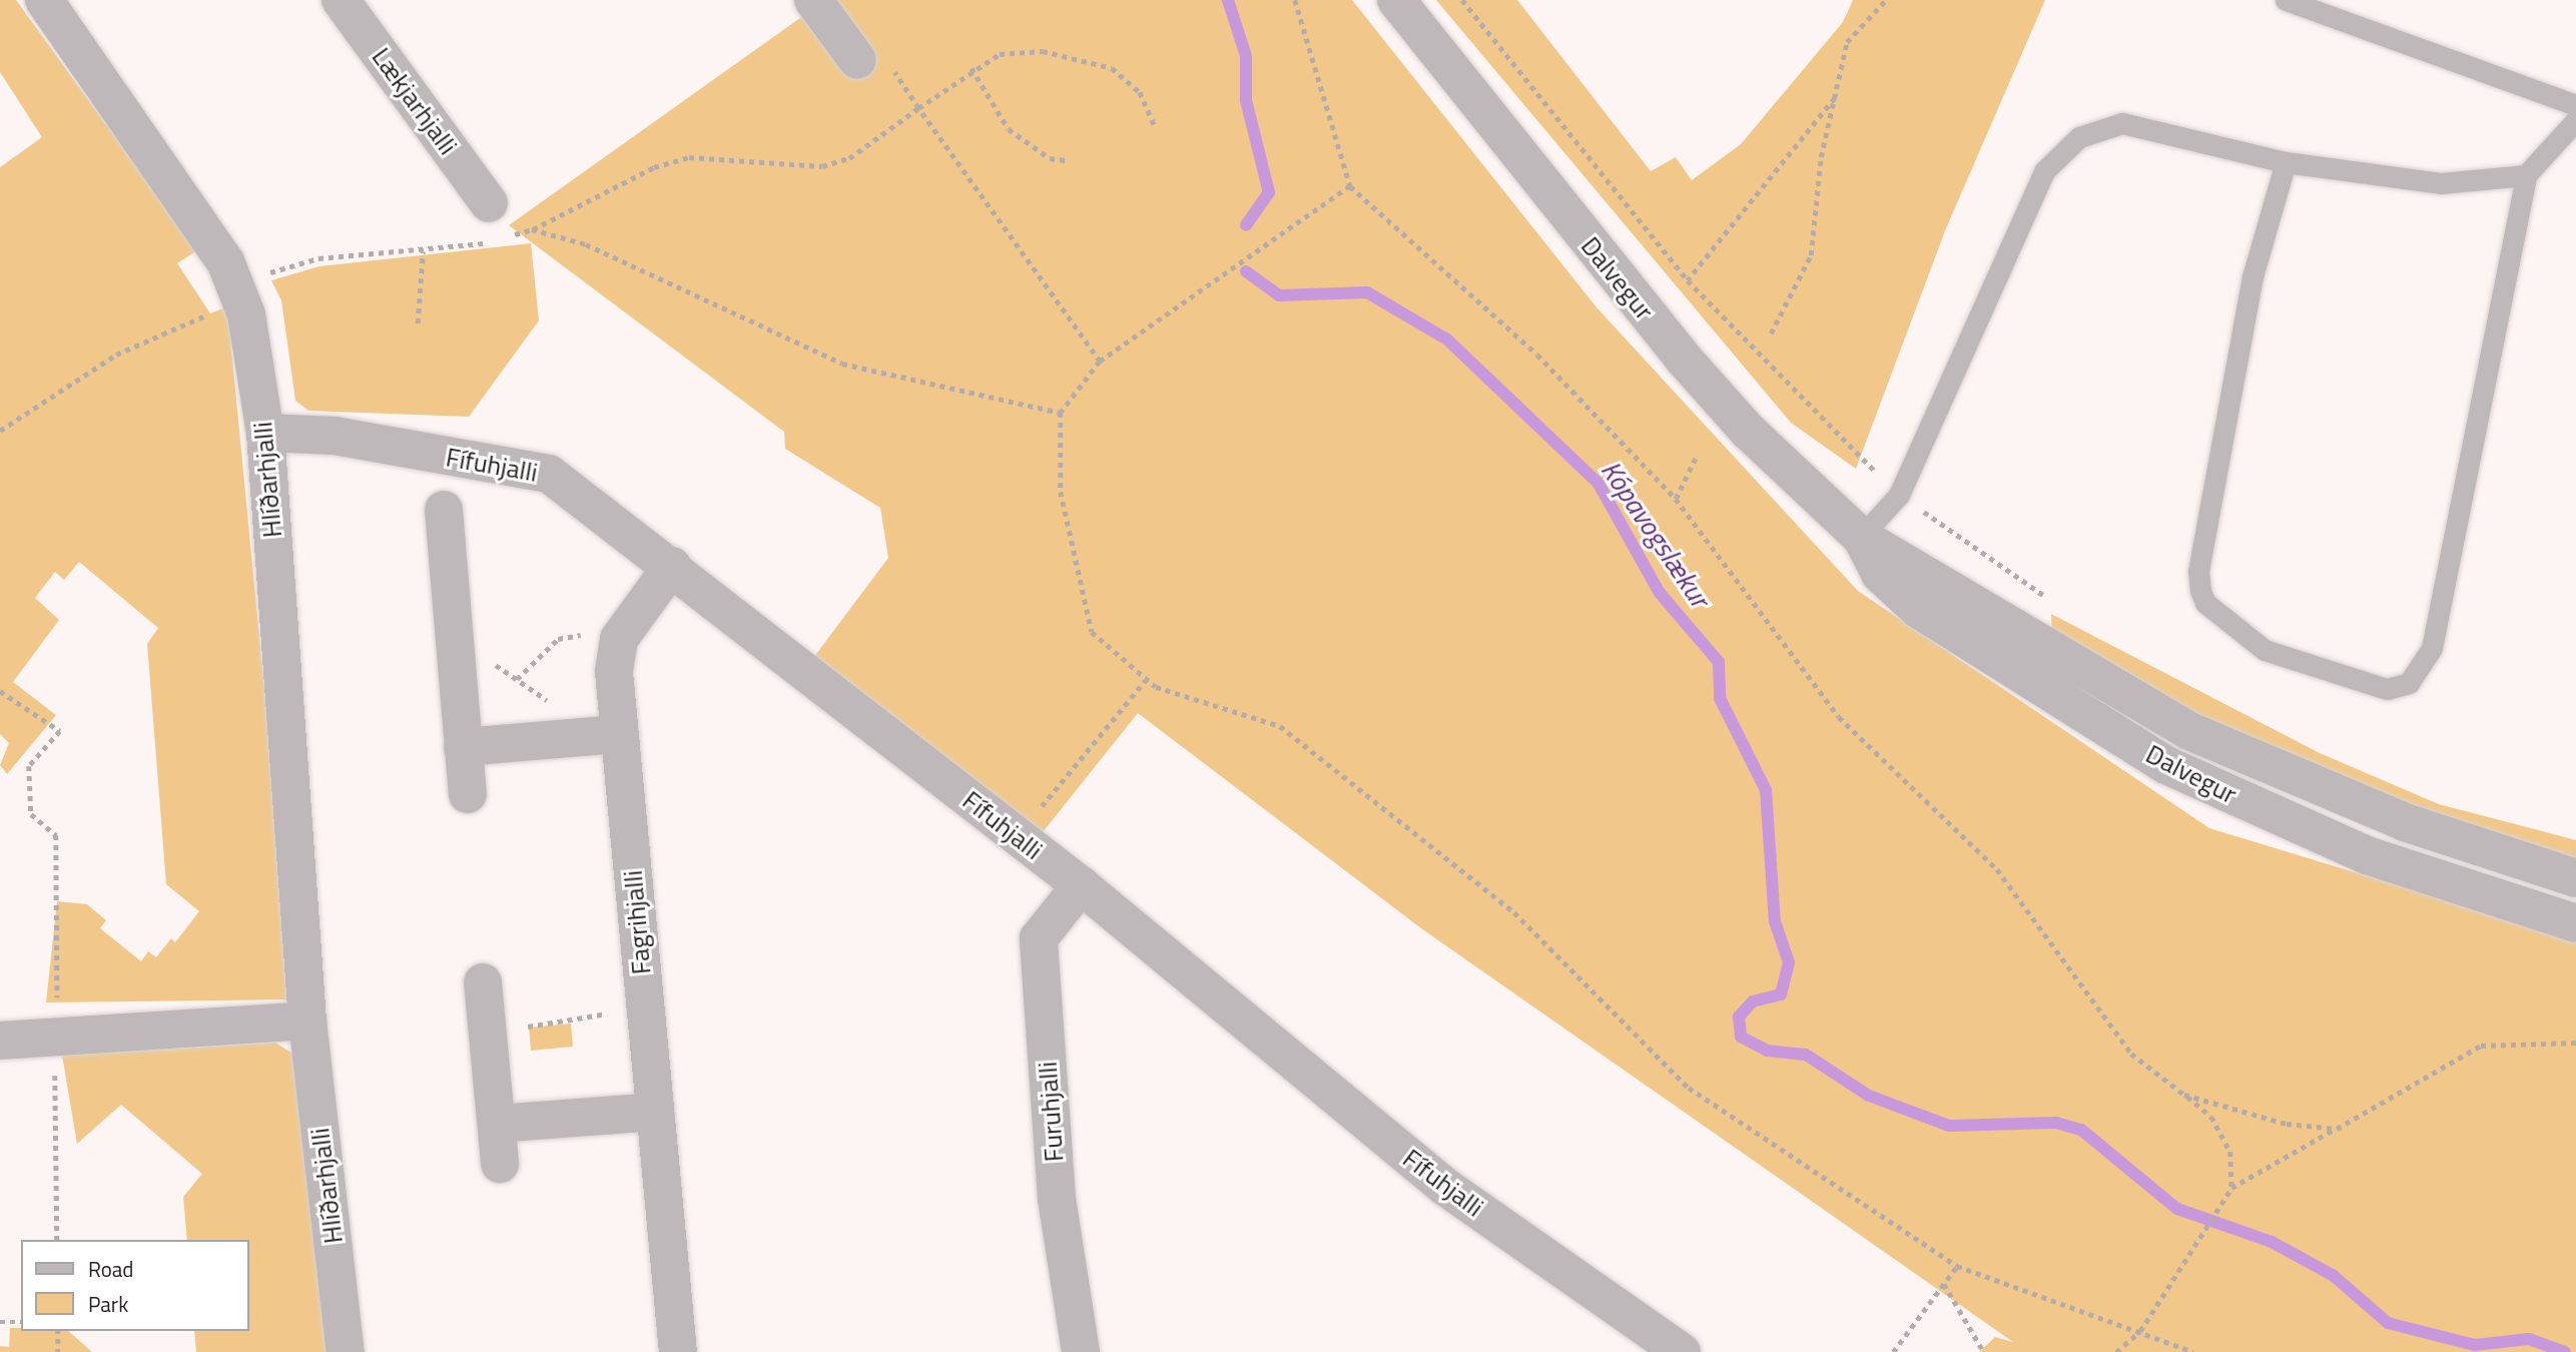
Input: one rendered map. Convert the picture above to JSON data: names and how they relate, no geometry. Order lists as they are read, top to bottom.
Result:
{
  "streets": {
    "street": [
      "Lækjarhjalli",
      "Dalvegur",
      "Fífuhjalli",
      "Hlíðarhjalli",
      "Fagrihjalli",
      "Furuhjalli"
    ]
  },
  "crossings": [
    ["Fífuhjalli", "Hlíðarhjalli"],
    ["Fífuhjalli", "Fagrihjalli"],
    ["Fífuhjalli", "Furuhjalli"]
  ],
  "water": ["Kópavogslækur"],
  "legend": ["Road", "Park"]
}
